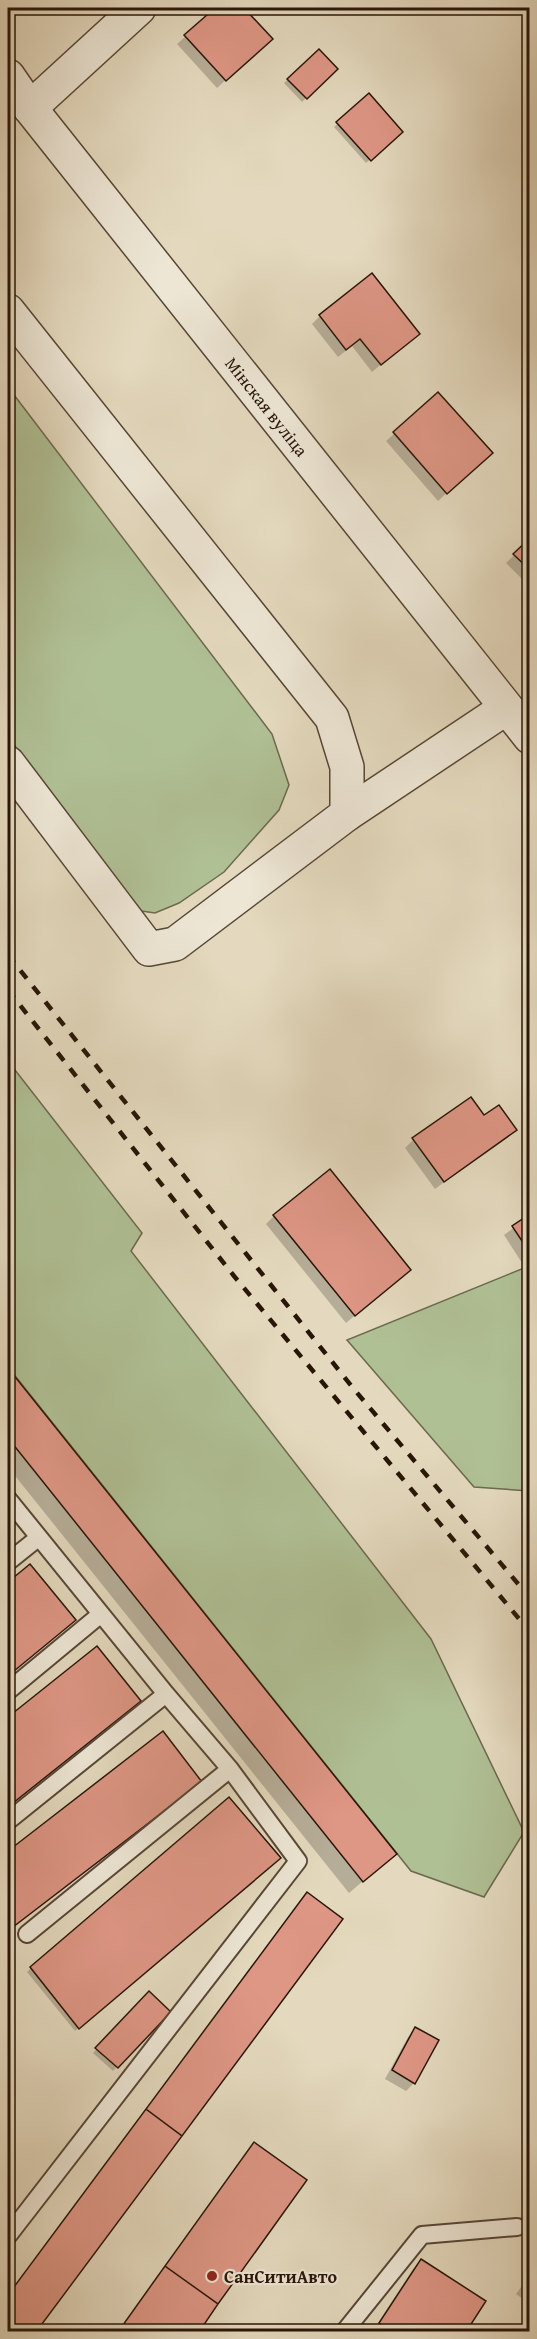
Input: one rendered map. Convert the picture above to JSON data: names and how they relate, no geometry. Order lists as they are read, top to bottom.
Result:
{
  "streets": {
    "street": ["Мінская вуліца"]
  },
  "places": ["СанСитиАвто"]
}
